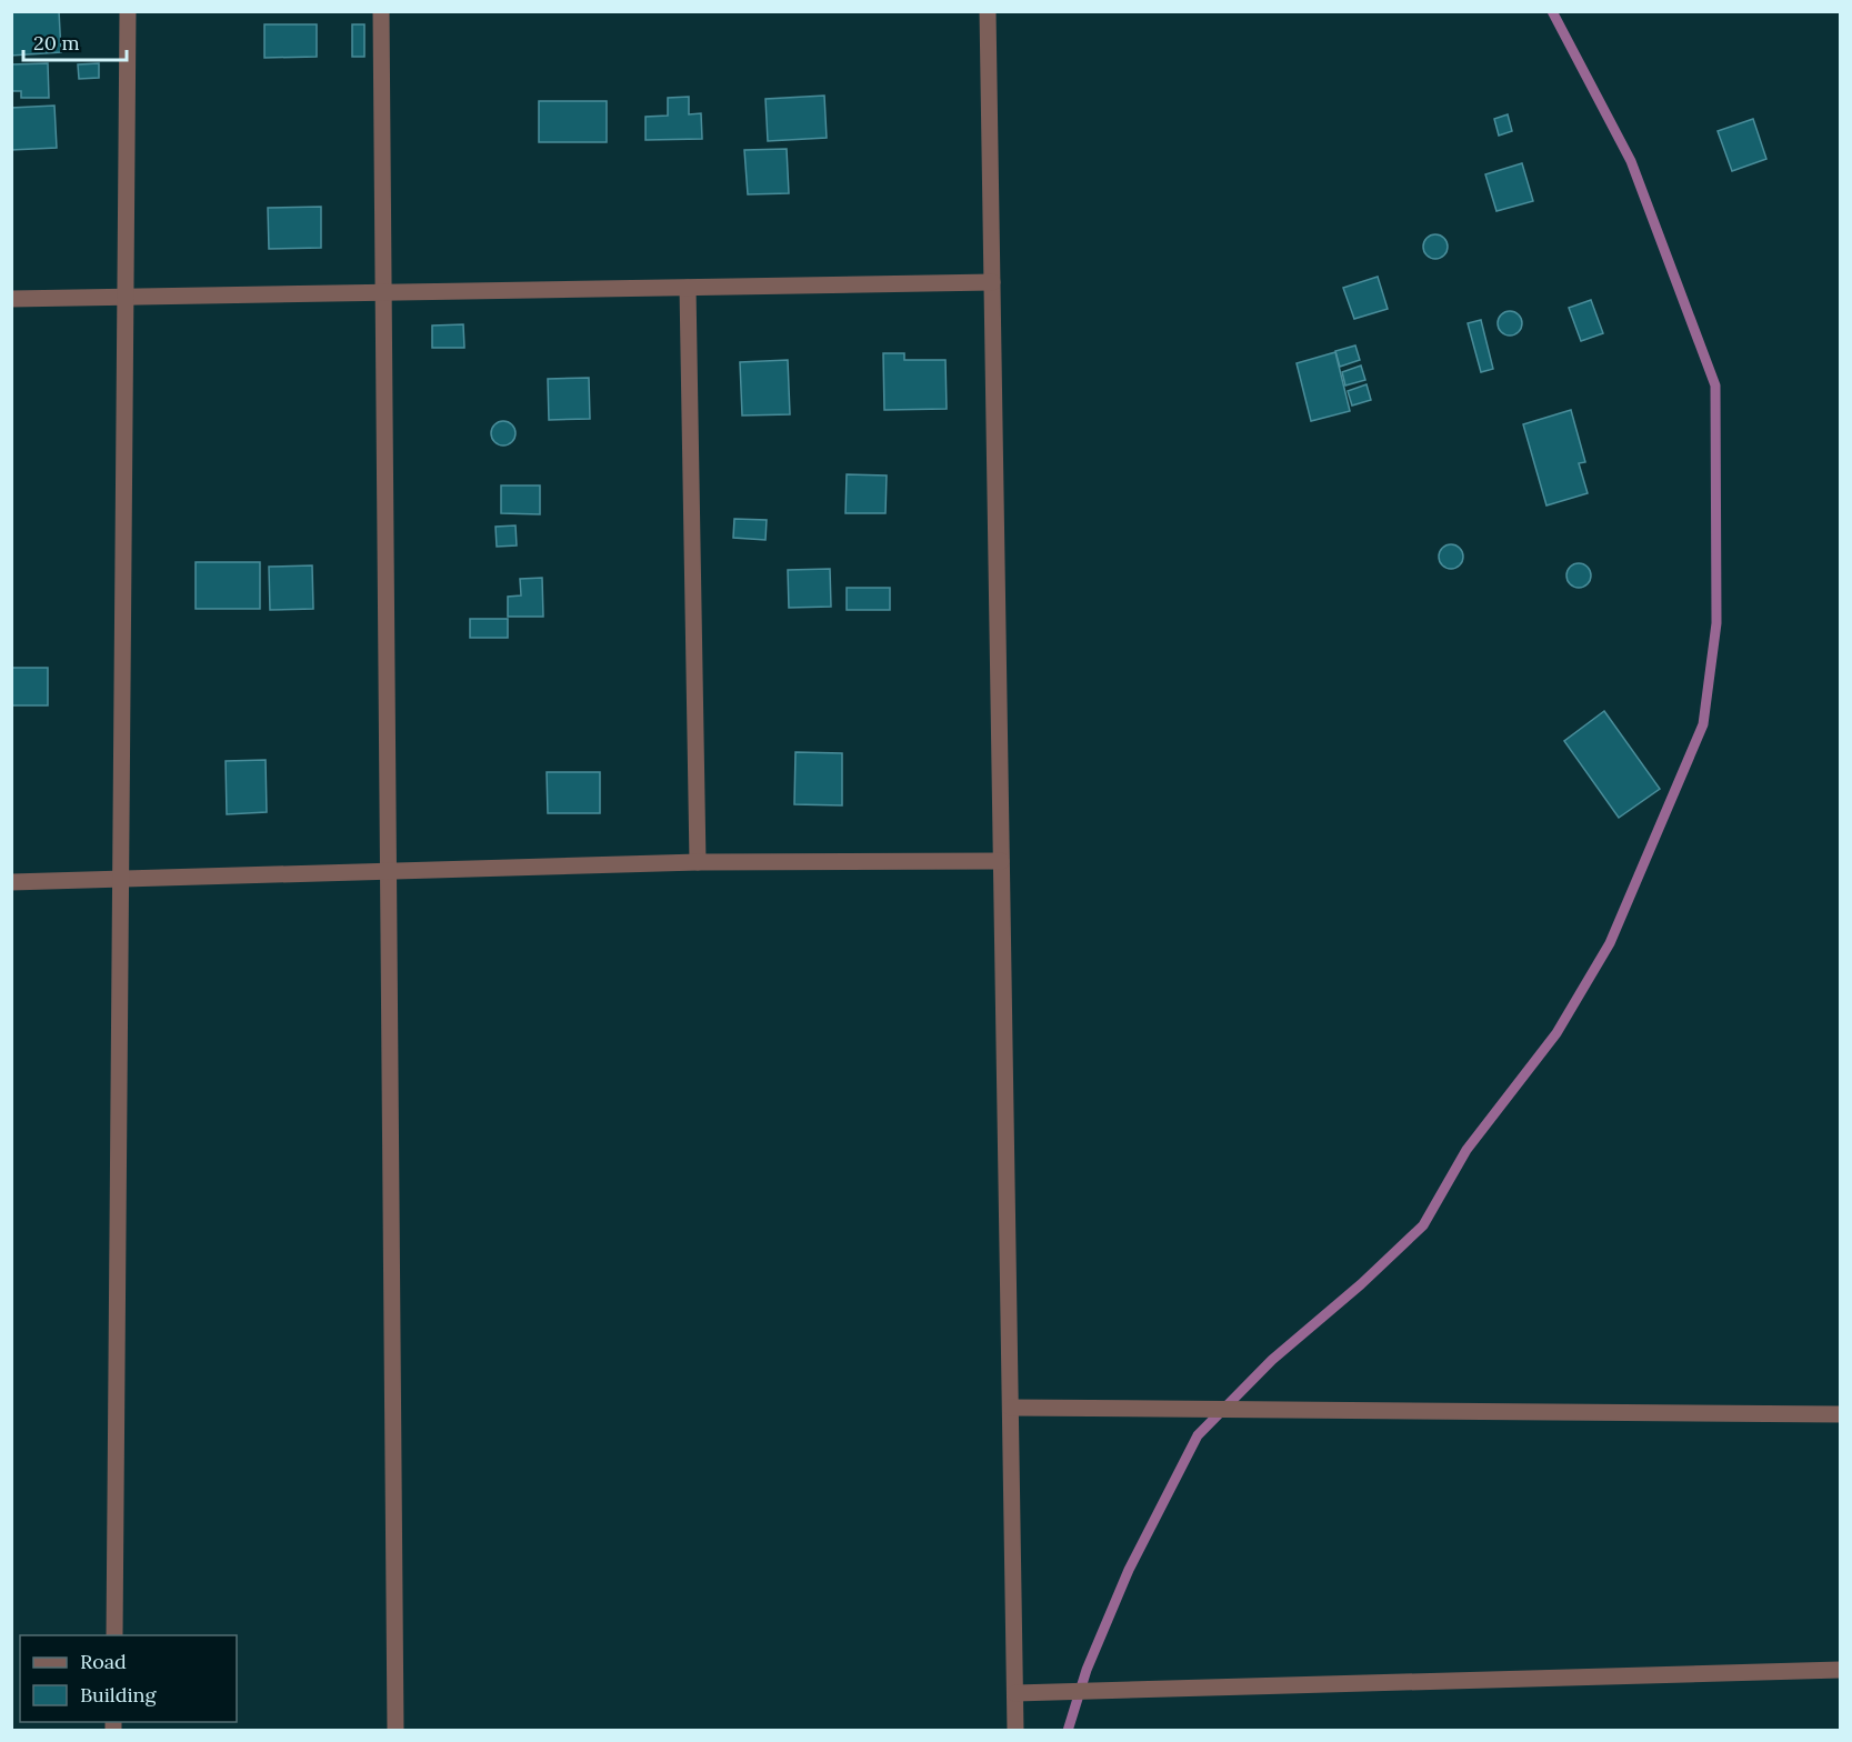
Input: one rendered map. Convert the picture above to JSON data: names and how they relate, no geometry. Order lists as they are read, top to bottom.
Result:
{
  "legend": ["Road", "Building"],
  "scale_bar": "20 m"
}
